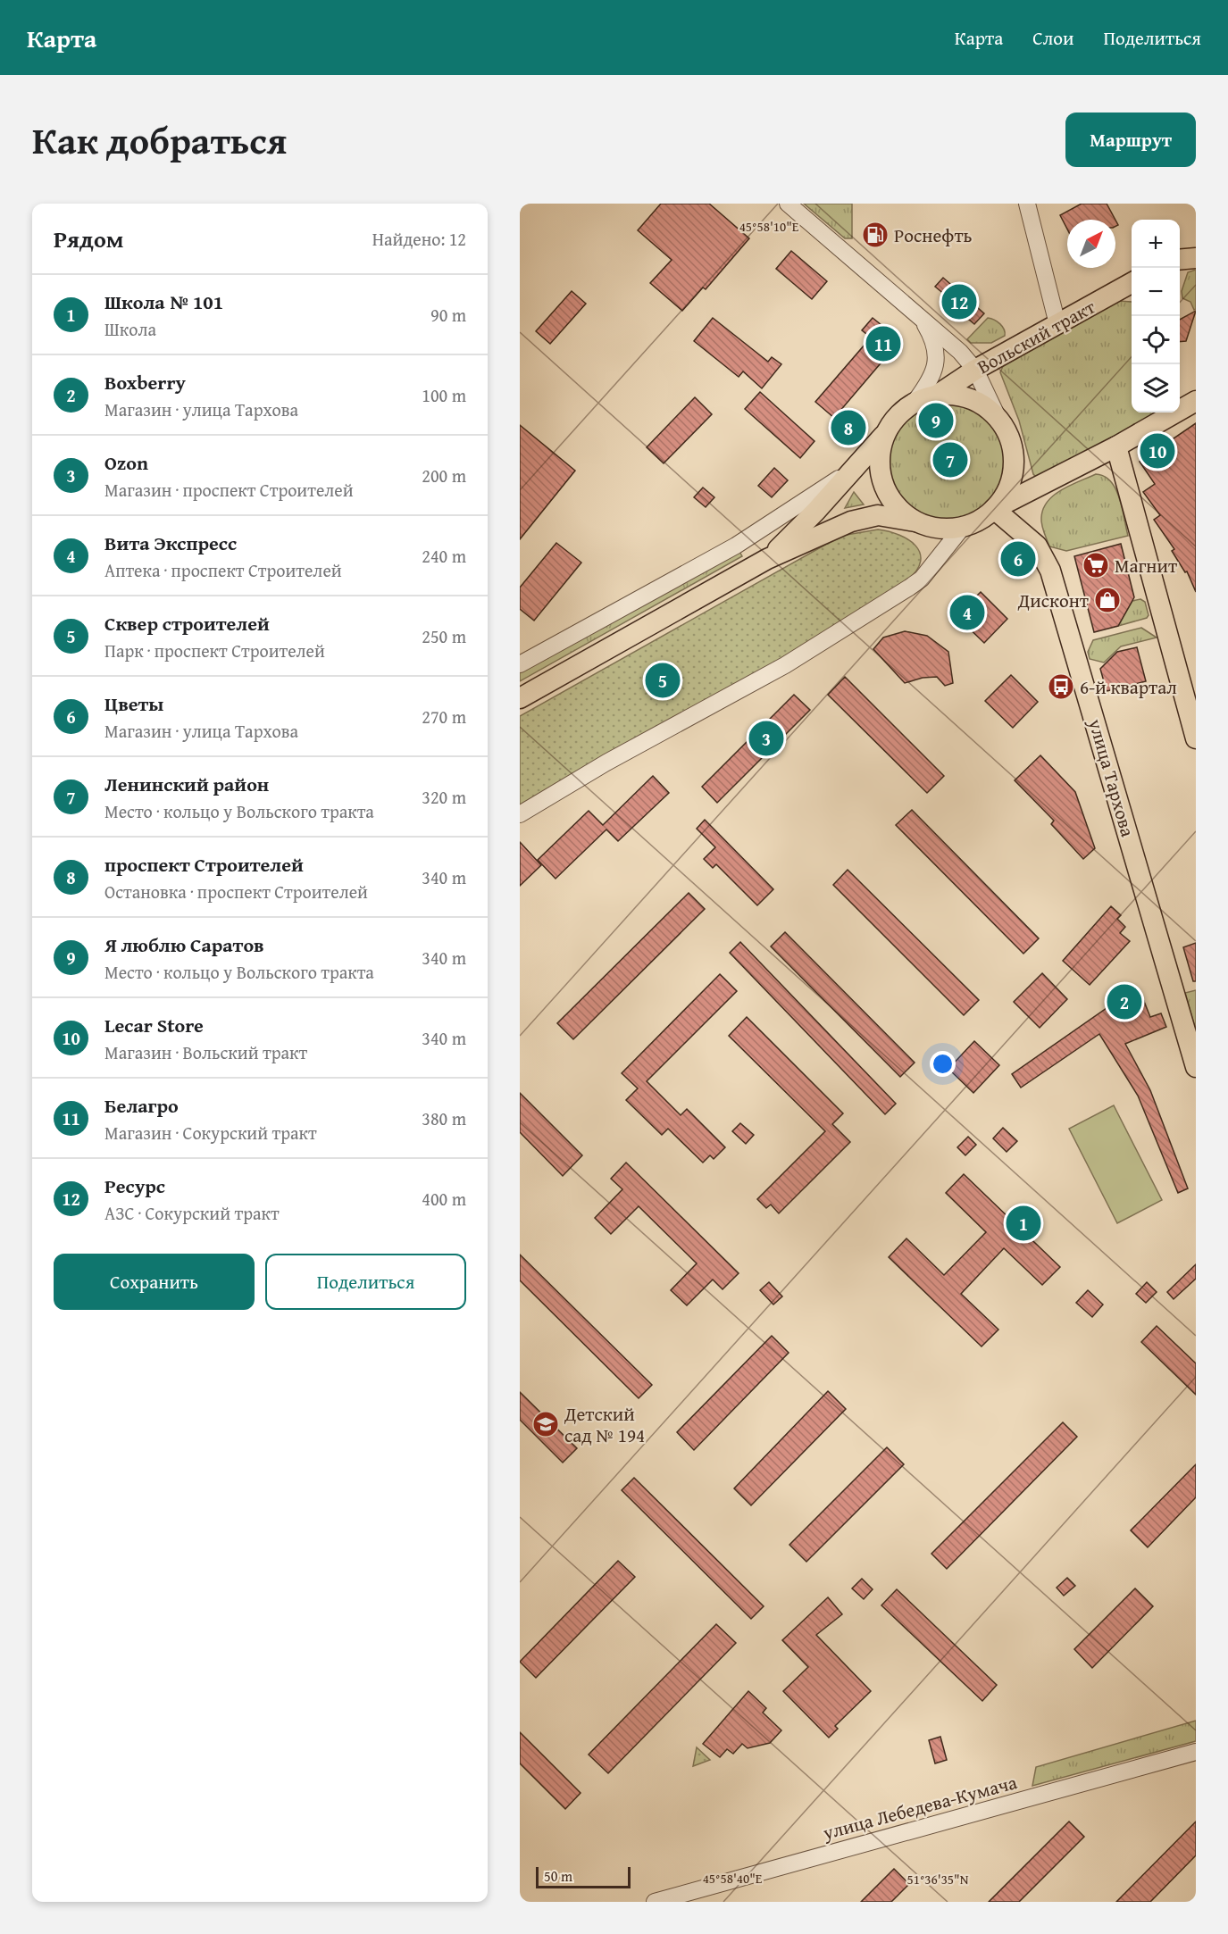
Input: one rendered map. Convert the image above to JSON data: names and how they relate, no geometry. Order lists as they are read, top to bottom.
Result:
{
  "streets": {
    "main road": ["Вольский тракт", "улица Тархова"],
    "street": ["улица Лебедева-Кумача"]
  },
  "crossings": [
    ["Вольский тракт", "улица Тархова"]
  ],
  "places": {
    "fuel station": ["Роснефть"],
    "supermarket": ["Магнит"],
    "shop": ["Дисконт"],
    "bus stop": ["6-й квартал"],
    "school or university": ["Детский сад № 194"]
  },
  "scale_bar": "50 m",
  "north": "top right",
  "page": {
    "header": "Карта",
    "nav": ["Карта", "Слои", "Поделиться"],
    "title": "Как добраться",
    "buttons": [
      "Маршрут",
      ["Сохранить", "Поделиться"]
    ],
    "heading": ["Рядом", "Найдено: 12"],
    "map_buttons": ["+", "−"],
    "list": [
      {
        "mark": "1",
        "name": "Школа № 101",
        "note": "Школа",
        "value": "90 m"
      },
      {
        "mark": "2",
        "name": "Boxberry",
        "note": "Магазин · улица Тархова",
        "value": "100 m"
      },
      {
        "mark": "3",
        "name": "Ozon",
        "note": "Магазин · проспект Строителей",
        "value": "200 m"
      },
      {
        "mark": "4",
        "name": "Вита Экспресс",
        "note": "Аптека · проспект Строителей",
        "value": "240 m"
      },
      {
        "mark": "5",
        "name": "Cквер cтроителей",
        "note": "Парк · проспект Строителей",
        "value": "250 m"
      },
      {
        "mark": "6",
        "name": "Цветы",
        "note": "Магазин · улица Тархова",
        "value": "270 m"
      },
      {
        "mark": "7",
        "name": "Ленинский район",
        "note": "Место · кольцо у Вольского тракта",
        "value": "320 m"
      },
      {
        "mark": "8",
        "name": "проспект Строителей",
        "note": "Остановка · проспект Строителей",
        "value": "340 m"
      },
      {
        "mark": "9",
        "name": "Я люблю Саратов",
        "note": "Место · кольцо у Вольского тракта",
        "value": "340 m"
      },
      {
        "mark": "10",
        "name": "Lecar Store",
        "note": "Магазин · Вольский тракт",
        "value": "340 m"
      },
      {
        "mark": "11",
        "name": "Белагро",
        "note": "Магазин · Сокурский тракт",
        "value": "380 m"
      },
      {
        "mark": "12",
        "name": "Ресурс",
        "note": "АЗС · Сокурский тракт",
        "value": "400 m"
      }
    ],
    "pins": [
      "12",
      "11",
      "9",
      "8",
      "10",
      "7",
      "6",
      "4",
      "5",
      "3",
      "2",
      "1"
    ],
    "scale": "50 m"
  },
  "coordinates": ["45°58'10\"E", "45°58'40\"E", "51°36'35\"N"]
}
